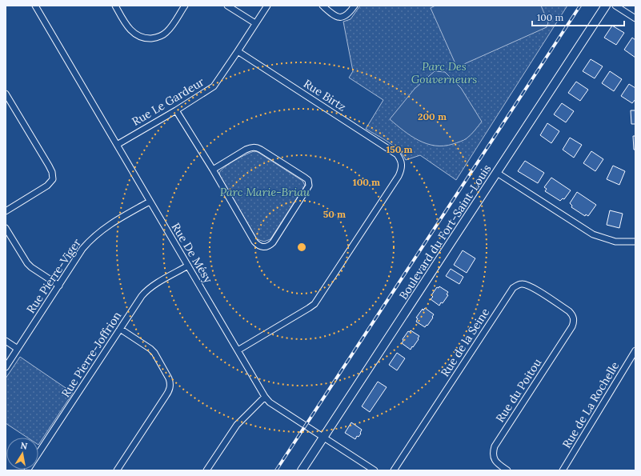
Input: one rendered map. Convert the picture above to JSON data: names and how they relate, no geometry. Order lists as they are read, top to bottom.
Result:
{
  "streets": {
    "street": [
      "Rue Birtz",
      "Rue Le Gardeur",
      "Boulevard du Fort-Saint-Louis",
      "Rue De Mésy",
      "Rue Pierre-Viger",
      "Rue de la Seine",
      "Rue Pierre-Joffrion",
      "Rue du Poitou",
      "Rue de La Rochelle"
    ]
  },
  "crossings": [
    ["Rue Birtz", "Rue Le Gardeur"],
    ["Rue Birtz", "Rue De Mésy"],
    ["Rue Le Gardeur", "Rue De Mésy"],
    ["Boulevard du Fort-Saint-Louis", "Rue De Mésy"],
    ["Rue De Mésy", "Rue Pierre-Viger"],
    ["Rue De Mésy", "Rue Pierre-Joffrion"],
    ["Rue de la Seine", "Rue du Poitou"]
  ],
  "parks": ["Parc Des Gouverneurs", "Parc Marie-Briau"],
  "scale_bar": "100 m",
  "north": "top",
  "rings": [
    "200 m",
    "150 m",
    "100 m",
    "50 m"
  ]
}
